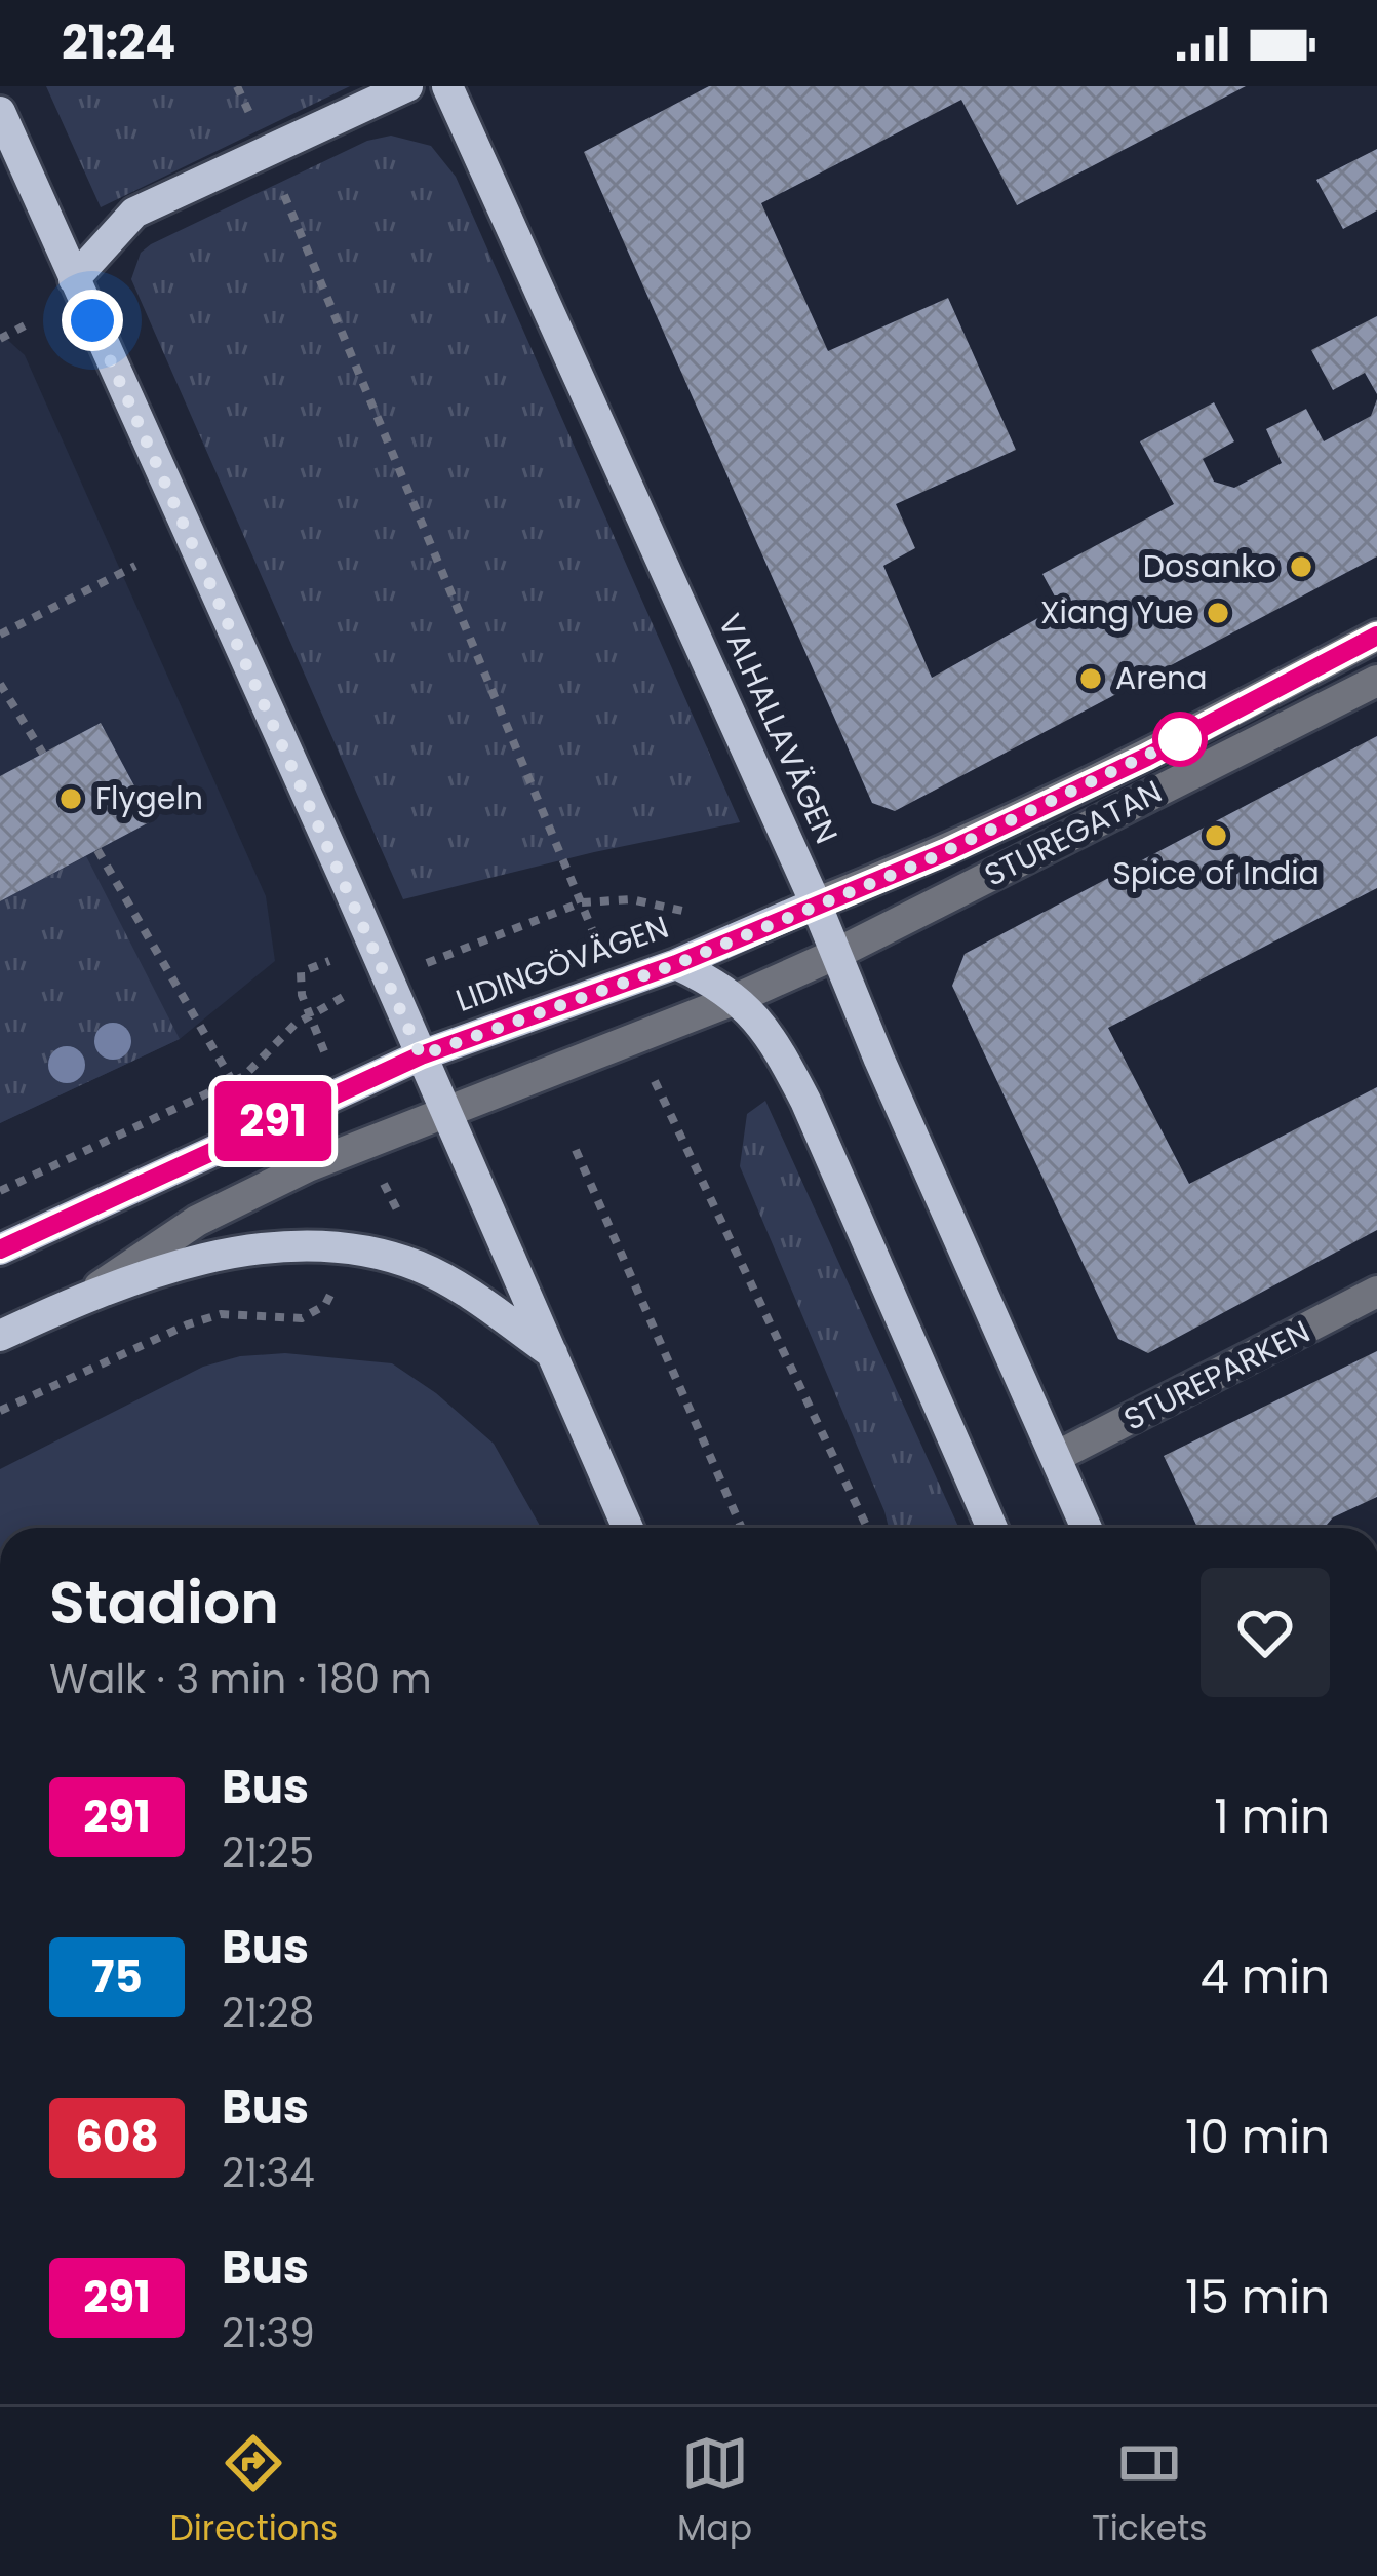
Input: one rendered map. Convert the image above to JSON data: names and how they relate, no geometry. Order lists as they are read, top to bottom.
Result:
{
  "streets": {
    "main road": ["VALHALLAVÄGEN", "LIDINGÖVÄGEN"],
    "street": ["STUREGATAN", "STUREPARKEN"]
  },
  "crossings": [
    ["VALHALLAVÄGEN", "STUREGATAN"],
    ["VALHALLAVÄGEN", "LIDINGÖVÄGEN"],
    ["VALHALLAVÄGEN", "STUREPARKEN"],
    ["STUREGATAN", "LIDINGÖVÄGEN"]
  ],
  "places": [
    "Dosanko",
    "Xiang Yue",
    "Arena",
    "Flygeln",
    "Spice of India"
  ],
  "lines": ["bus line 291"],
  "page": {
    "status": "21:24",
    "on_map": "291",
    "heading": ["Stadion", "Walk · 3 min · 180 m"],
    "list": [
      {
        "mark": "291",
        "name": "Bus",
        "note": "21:25",
        "value": "1 min"
      },
      {
        "mark": "75",
        "name": "Bus",
        "note": "21:28",
        "value": "4 min"
      },
      {
        "mark": "608",
        "name": "Bus",
        "note": "21:34",
        "value": "10 min"
      },
      {
        "mark": "291",
        "name": "Bus",
        "note": "21:39",
        "value": "15 min"
      }
    ],
    "tabs": ["Directions", "Map", "Tickets"]
  }
}
